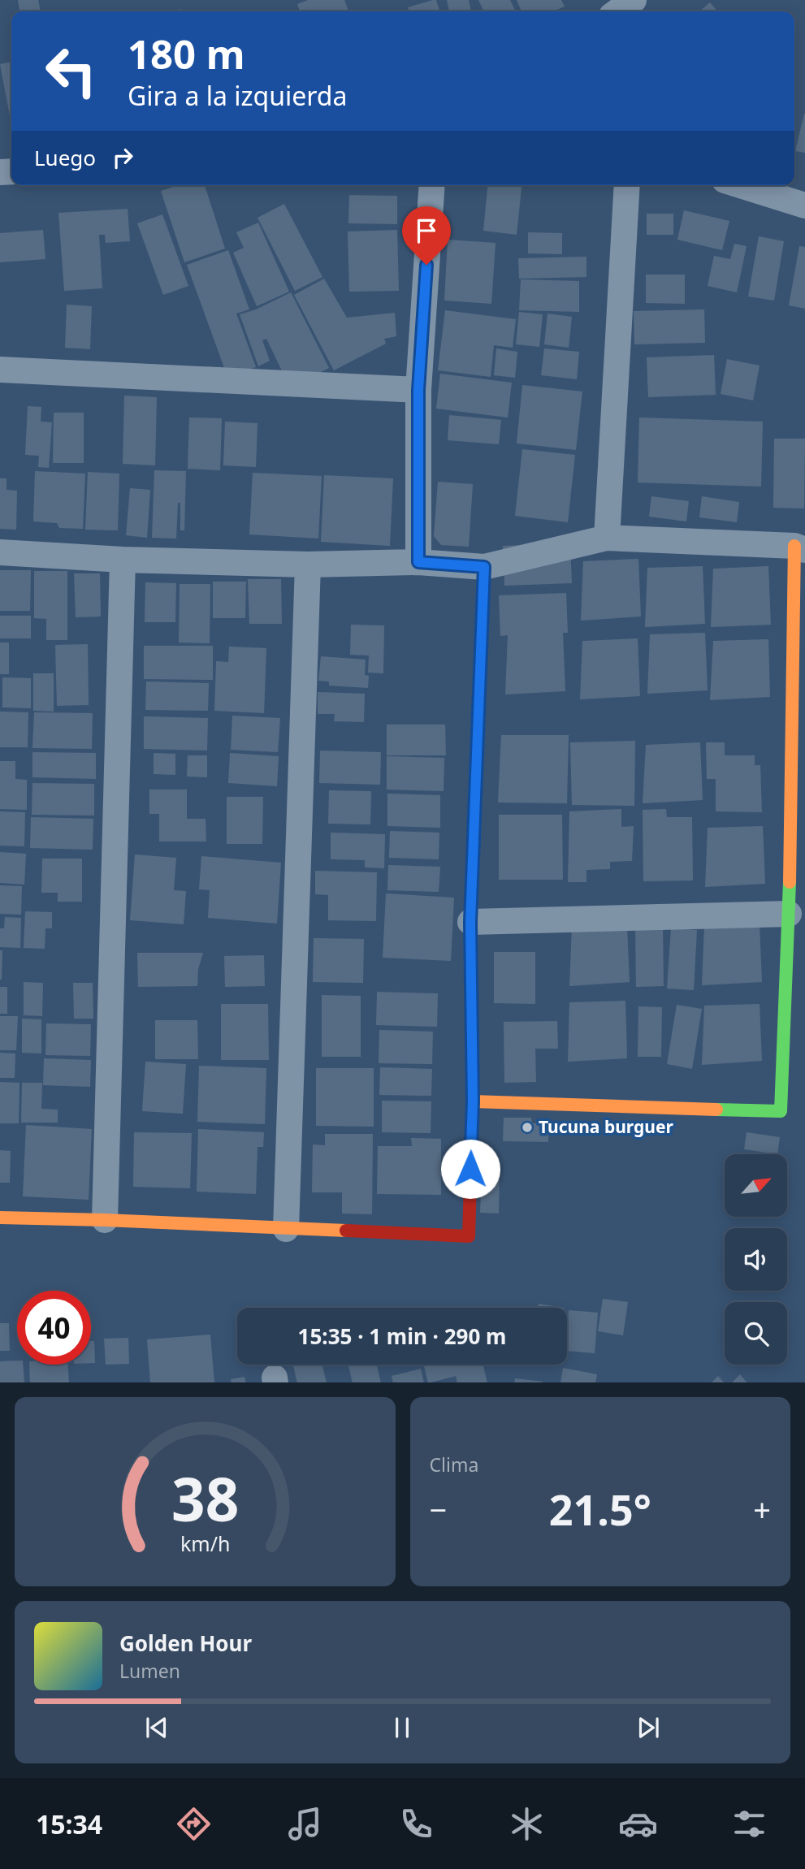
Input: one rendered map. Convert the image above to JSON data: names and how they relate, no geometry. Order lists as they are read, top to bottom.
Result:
{
  "places": ["Tucuna burguer"],
  "north": "top right",
  "page": {
    "turn": ["180 m", "Gira a la izquierda"],
    "then": "Luego",
    "limit": "40",
    "trip": "15:35 · 1 min · 290 m",
    "tile": "Clima",
    "heat": ["−", "21.5°", "+"],
    "song": ["Golden Hour", "Lumen"],
    "tabs": "15:34",
    "gauge": ["38", "km/h"]
  }
}
